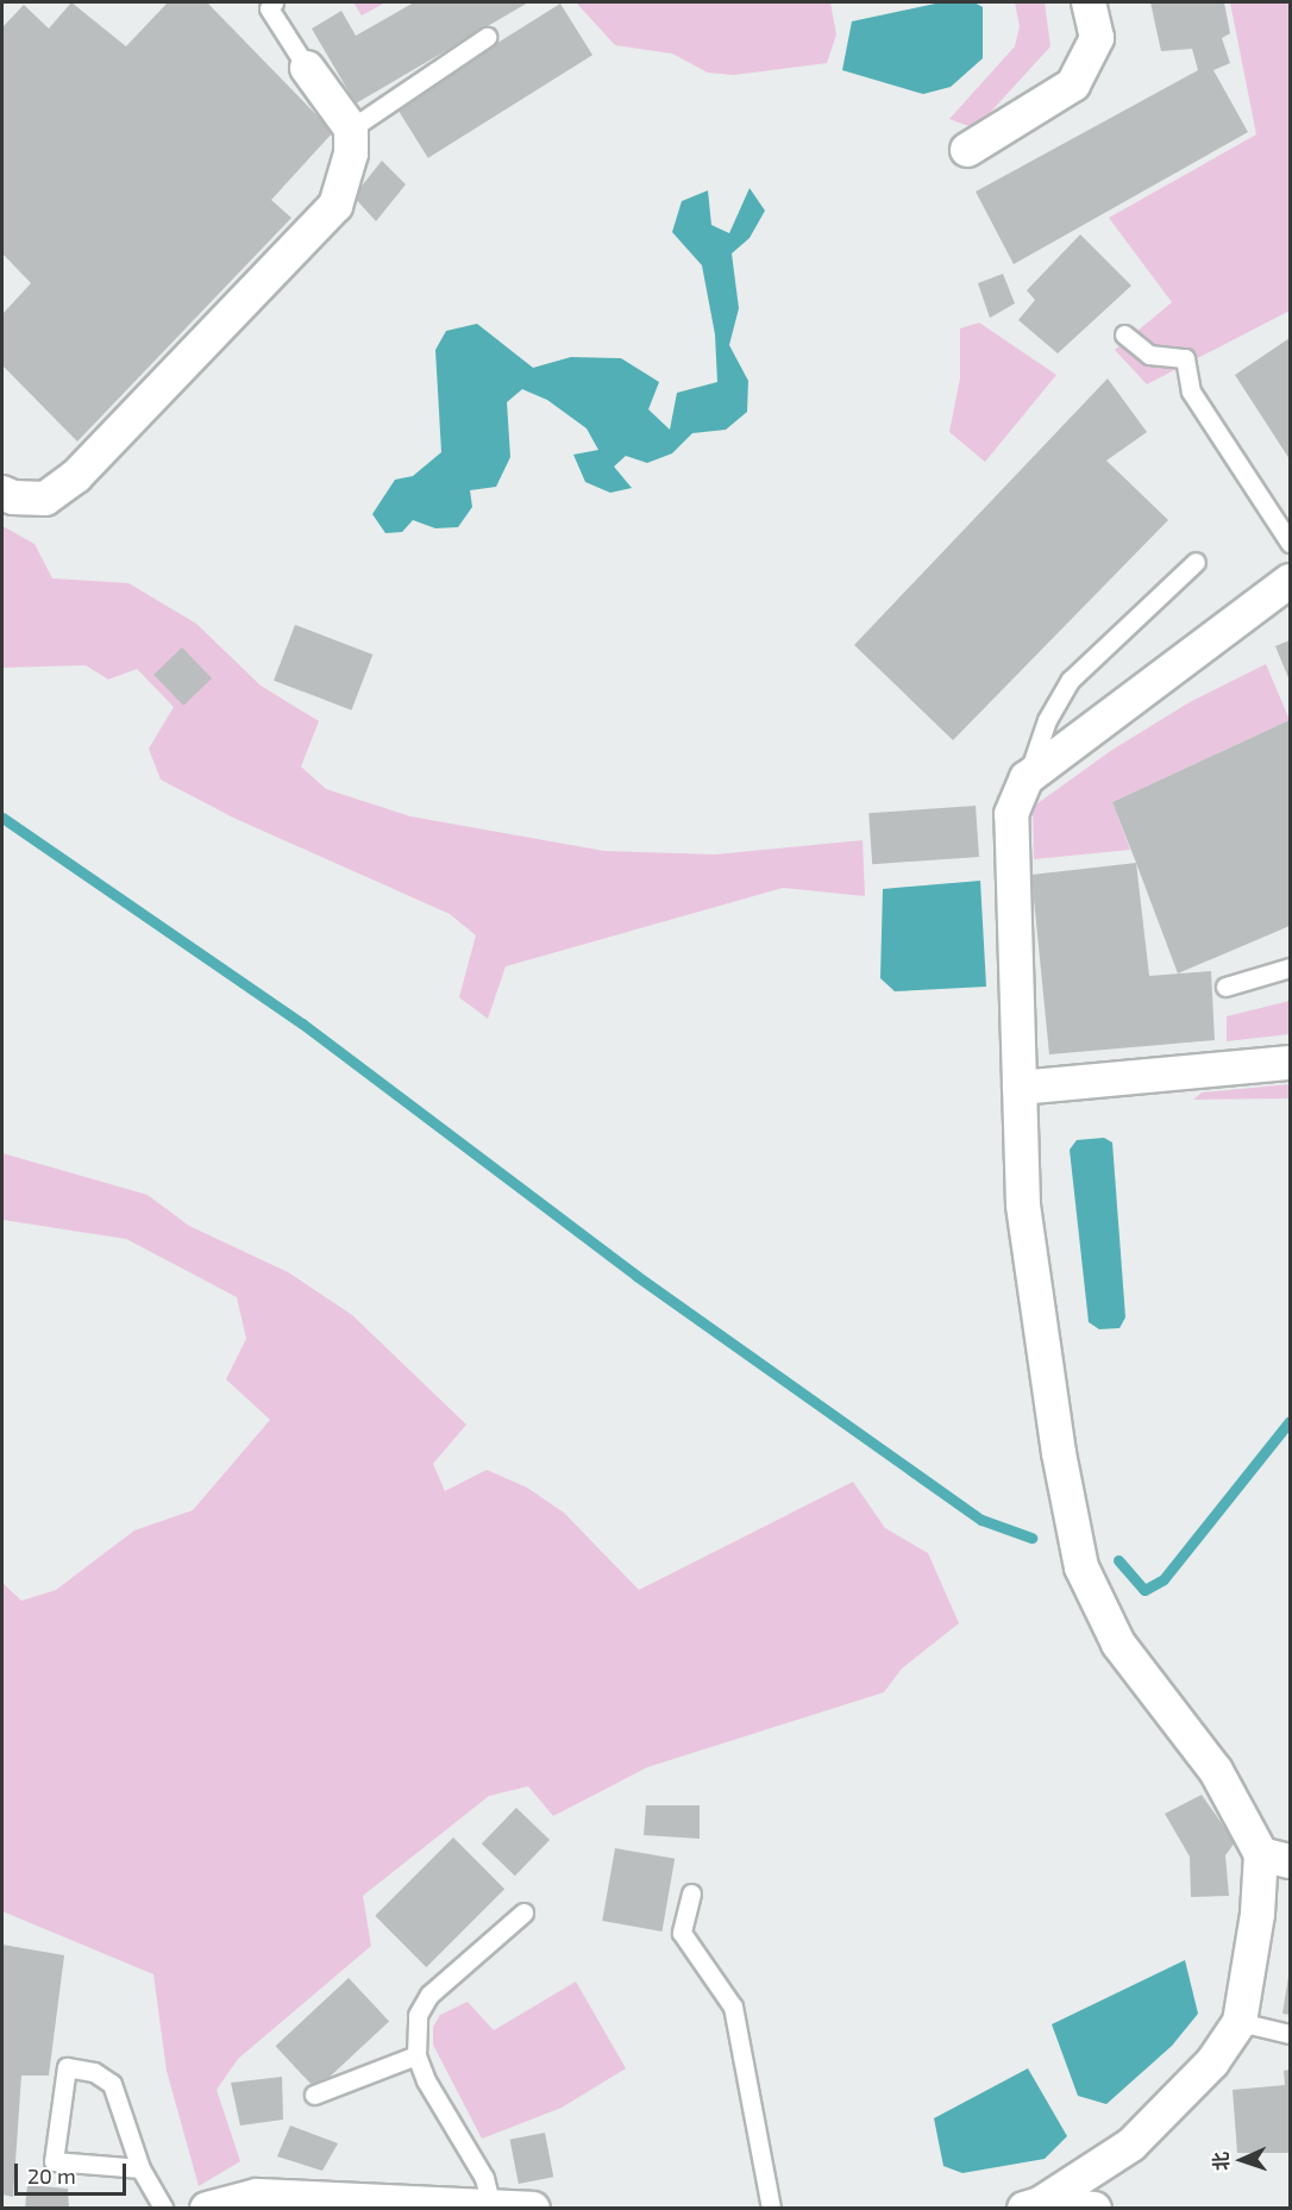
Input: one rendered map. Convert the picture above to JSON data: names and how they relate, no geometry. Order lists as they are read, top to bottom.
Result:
{
  "scale_bar": "20 m",
  "north": "left"
}
